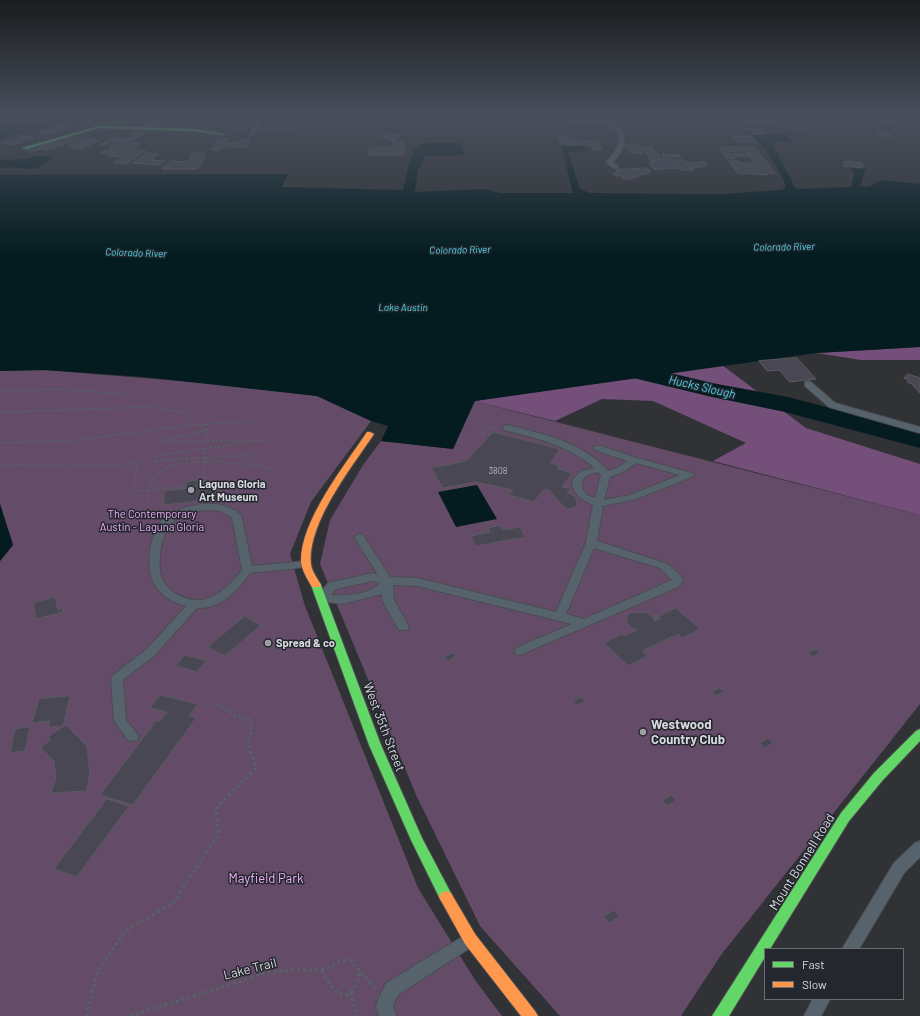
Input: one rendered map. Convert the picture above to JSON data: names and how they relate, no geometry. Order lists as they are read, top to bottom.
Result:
{
  "streets": {
    "street": ["West 35th Street", "Mount Bonnell Road"],
    "path": ["Lake Trail"]
  },
  "water": ["Colorado River", "Lake Austin", "Hucks Slough"],
  "parks": ["The Contemporary Austin - Laguna Gloria", "Mayfield Park"],
  "places": ["Laguna Gloria Art Museum", "Spread & co", "Westwood Country Club"],
  "house_numbers": ["3808"],
  "legend": ["Fast", "Slow"]
}
